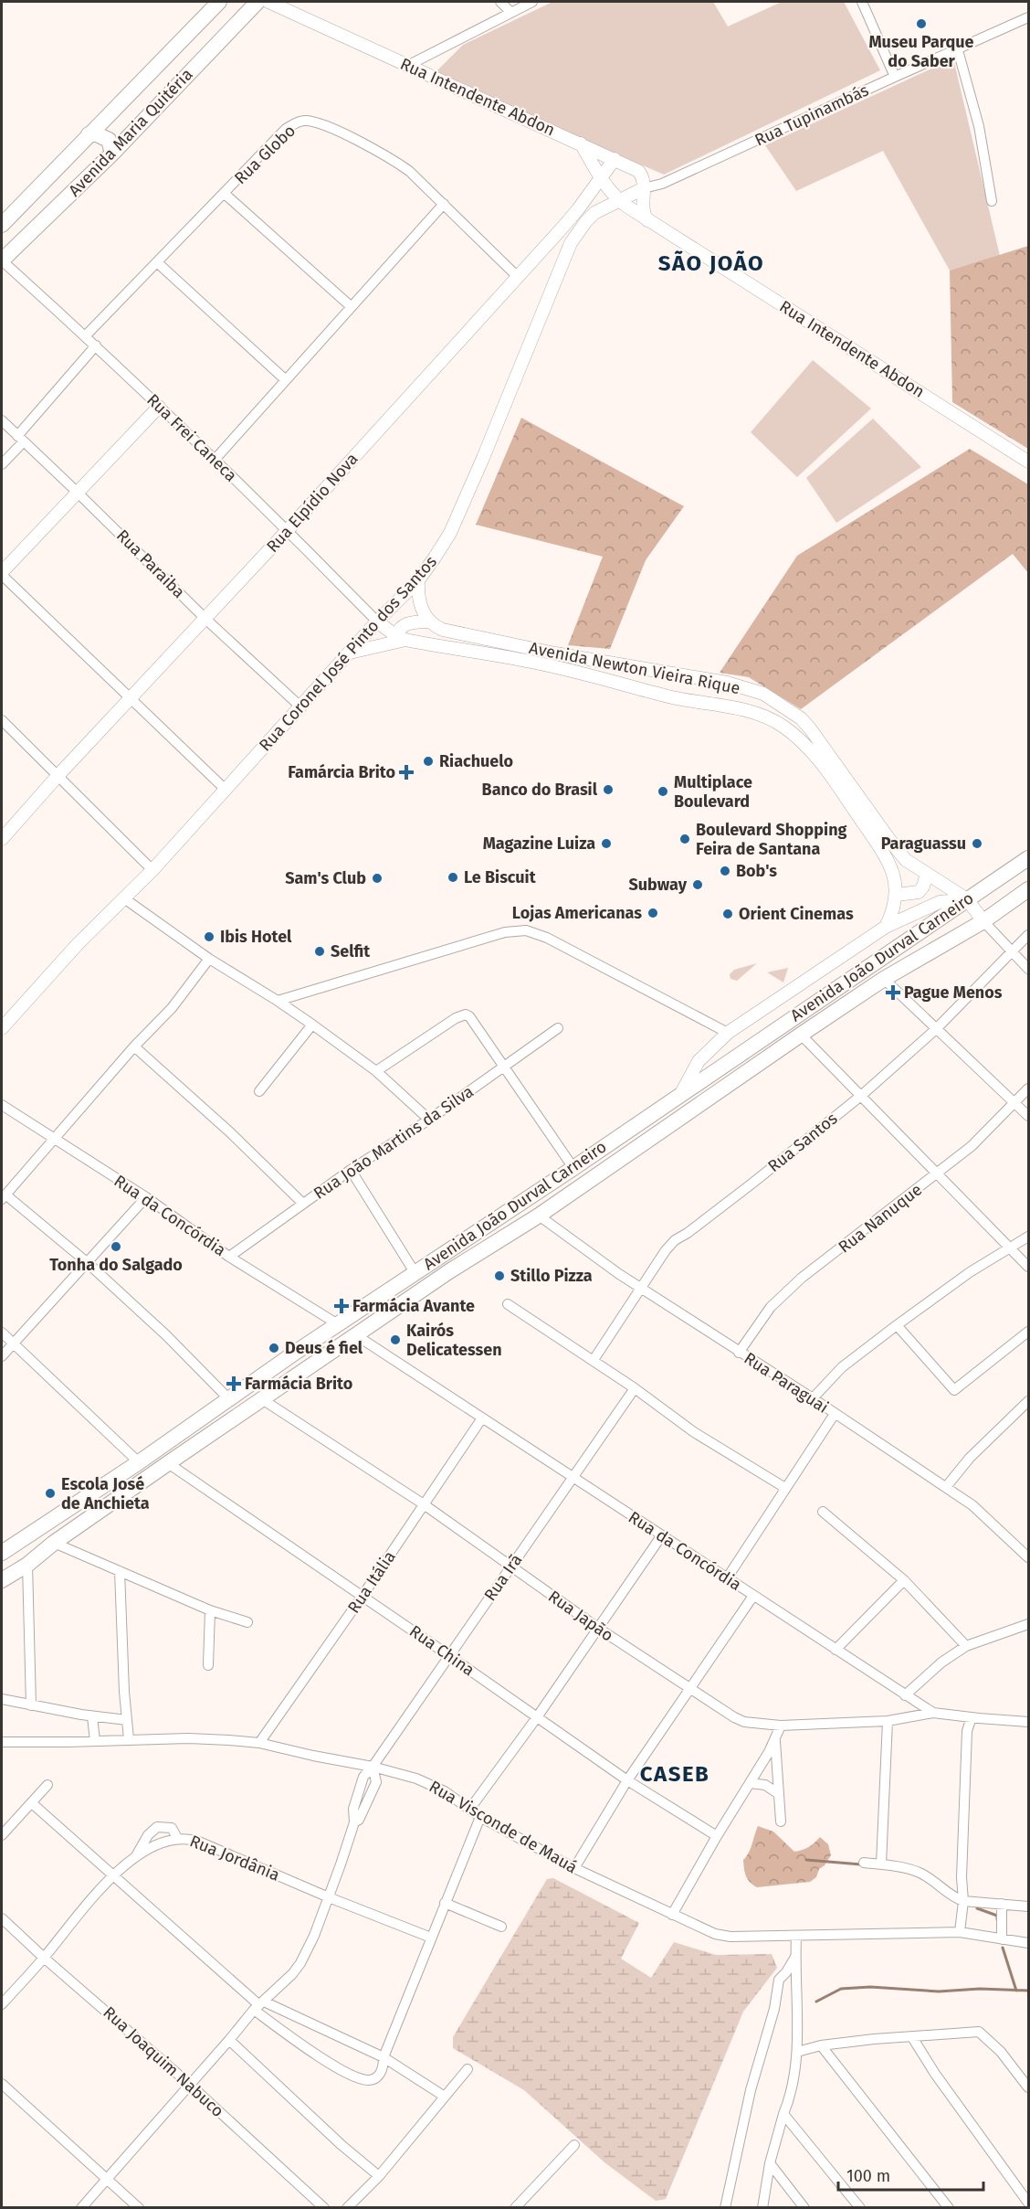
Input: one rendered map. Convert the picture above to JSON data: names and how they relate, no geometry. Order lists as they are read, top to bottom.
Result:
{
  "streets": {
    "main road": ["Avenida Maria Quitéria", "Avenida João Durval Carneiro"],
    "street": [
      "Rua Intendente Abdon",
      "Rua Tupinambás",
      "Rua Globo",
      "Rua Frei Caneca",
      "Rua Elpídio Nova",
      "Rua Paraiba",
      "Rua Coronel José Pinto dos Santos",
      "Avenida Newton Vieira Rique",
      "Rua João Martins da Silva",
      "Rua Santos",
      "Rua da Concórdia",
      "Rua Nanuque",
      "Rua Paraguai",
      "Rua Irã",
      "Rua Itália",
      "Rua Japão",
      "Rua China",
      "Rua Visconde de Mauá",
      "Rua Jordânia",
      "Rua Joaquim Nabuco"
    ]
  },
  "crossings": [
    ["Rua Intendente Abdon", "Rua Tupinambás"],
    ["Rua Intendente Abdon", "Rua Elpídio Nova"],
    ["Rua Tupinambás", "Rua Coronel José Pinto dos Santos"],
    ["Avenida Maria Quitéria", "Rua Frei Caneca"],
    ["Rua Globo", "Rua Frei Caneca"],
    ["Rua Globo", "Rua Elpídio Nova"],
    ["Rua Frei Caneca", "Rua Elpídio Nova"],
    ["Rua Frei Caneca", "Rua Coronel José Pinto dos Santos"],
    ["Rua Frei Caneca", "Avenida Newton Vieira Rique"],
    ["Rua Elpídio Nova", "Rua Paraiba"],
    ["Rua Paraiba", "Rua Coronel José Pinto dos Santos"],
    ["Rua Coronel José Pinto dos Santos", "Avenida Newton Vieira Rique"],
    ["Avenida Newton Vieira Rique", "Avenida João Durval Carneiro"],
    ["Avenida João Durval Carneiro", "Rua da Concórdia"],
    ["Avenida João Durval Carneiro", "Rua Paraguai"],
    ["Avenida João Durval Carneiro", "Rua Japão"],
    ["Avenida João Durval Carneiro", "Rua China"],
    ["Rua João Martins da Silva", "Rua da Concórdia"],
    ["Rua Santos", "Rua Paraguai"],
    ["Rua da Concórdia", "Rua Irã"],
    ["Rua da Concórdia", "Rua Itália"],
    ["Rua da Concórdia", "Rua Japão"],
    ["Rua Nanuque", "Rua Paraguai"],
    ["Rua Irã", "Rua Japão"],
    ["Rua Irã", "Rua China"],
    ["Rua Irã", "Rua Visconde de Mauá"],
    ["Rua Irã", "Rua Jordânia"],
    ["Rua Irã", "Rua Joaquim Nabuco"],
    ["Rua Itália", "Rua Japão"],
    ["Rua Itália", "Rua China"],
    ["Rua Itália", "Rua Visconde de Mauá"],
    ["Rua Jordânia", "Rua Joaquim Nabuco"]
  ],
  "districts": ["SÃO JOÃO", "CASEB"],
  "places": {
    "other": [
      "Museu Parque do Saber",
      "Riachuelo",
      "Banco do Brasil",
      "Multiplace Boulevard",
      "Boulevard Shopping Feira de Santana",
      "Magazine Luiza",
      "Paraguassu",
      "Bob's",
      "Le Biscuit",
      "Sam's Club",
      "Subway",
      "Lojas Americanas",
      "Orient Cinemas",
      "Ibis Hotel",
      "Selfit",
      "Tonha do Salgado",
      "Stillo Pizza",
      "Kairós Delicatessen",
      "Deus é fiel",
      "Escola José de Anchieta"
    ],
    "health": [
      "Famárcia Brito",
      "Pague Menos",
      "Farmácia Avante",
      "Farmácia Brito"
    ]
  },
  "scale_bar": "100 m"
}
